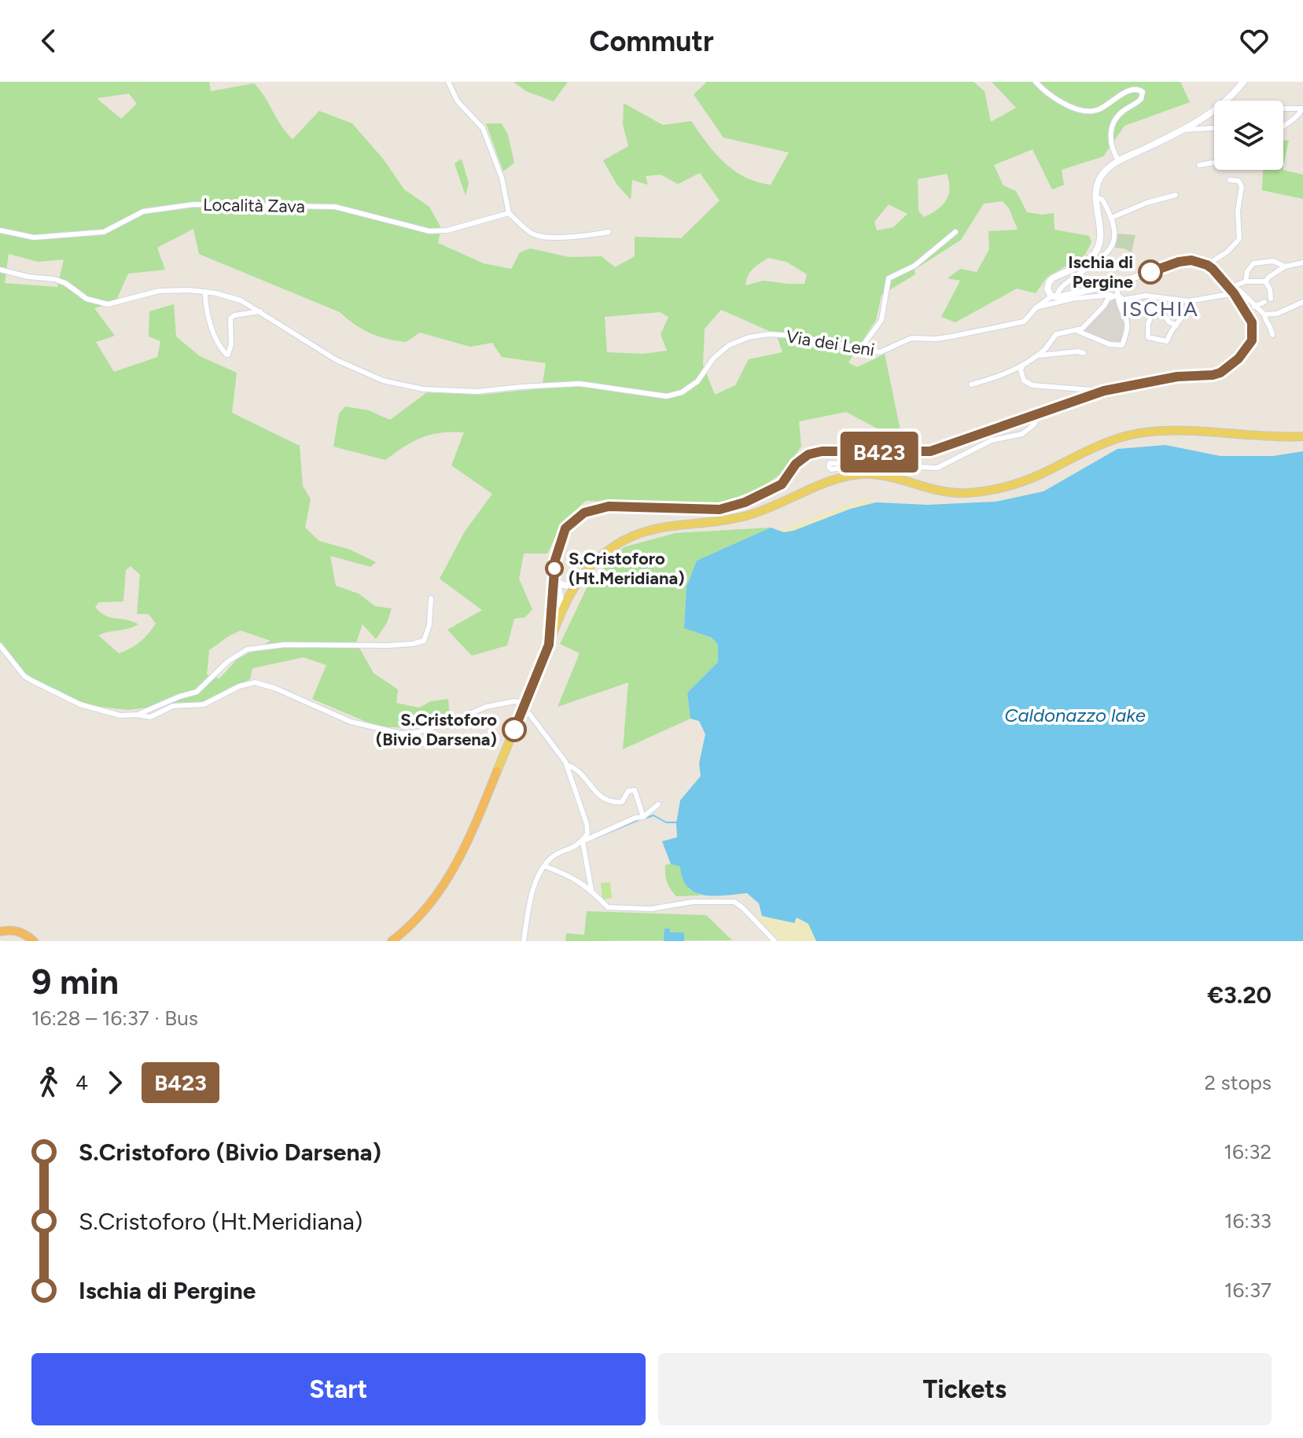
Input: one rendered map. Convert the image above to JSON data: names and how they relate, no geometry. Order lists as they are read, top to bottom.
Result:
{
  "streets": {
    "street": ["Località Zava", "Via dei Leni"]
  },
  "districts": ["ISCHIA"],
  "water": ["Caldonazzo lake"],
  "places": ["Ischia di Pergine", "S.Cristoforo (Ht.Meridiana)", "S.Cristoforo (Bivio Darsena)"],
  "lines": ["bus line B423"],
  "page": {
    "header": "Commutr",
    "on_map": "B423",
    "heading": ["9 min", "16:28 – 16:37 · Bus", "€3.20"],
    "legs": ["4", "B423", "2 stops"],
    "list": [
      {
        "name": "S.Cristoforo (Bivio Darsena)",
        "value": "16:32"
      },
      {
        "name": "S.Cristoforo (Ht.Meridiana)",
        "value": "16:33"
      },
      {
        "name": "Ischia di Pergine",
        "value": "16:37"
      }
    ],
    "buttons": ["Start", "Tickets"]
  }
}
